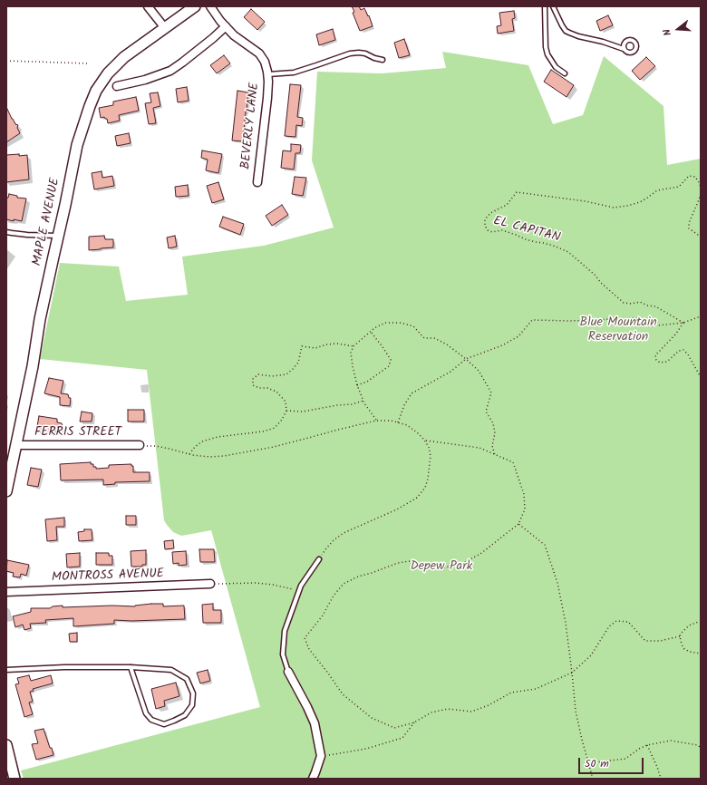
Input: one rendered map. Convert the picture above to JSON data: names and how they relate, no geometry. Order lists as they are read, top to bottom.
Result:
{
  "streets": {
    "street": [
      "BEVERLY LANE",
      "MAPLE AVENUE",
      "FERRIS STREET",
      "MONTROSS AVENUE"
    ],
    "path": ["EL CAPITAN"]
  },
  "crossings": [
    ["MAPLE AVENUE", "FERRIS STREET"]
  ],
  "parks": ["Blue Mountain Reservation", "Depew Park"],
  "scale_bar": "50 m",
  "north": "left"
}
